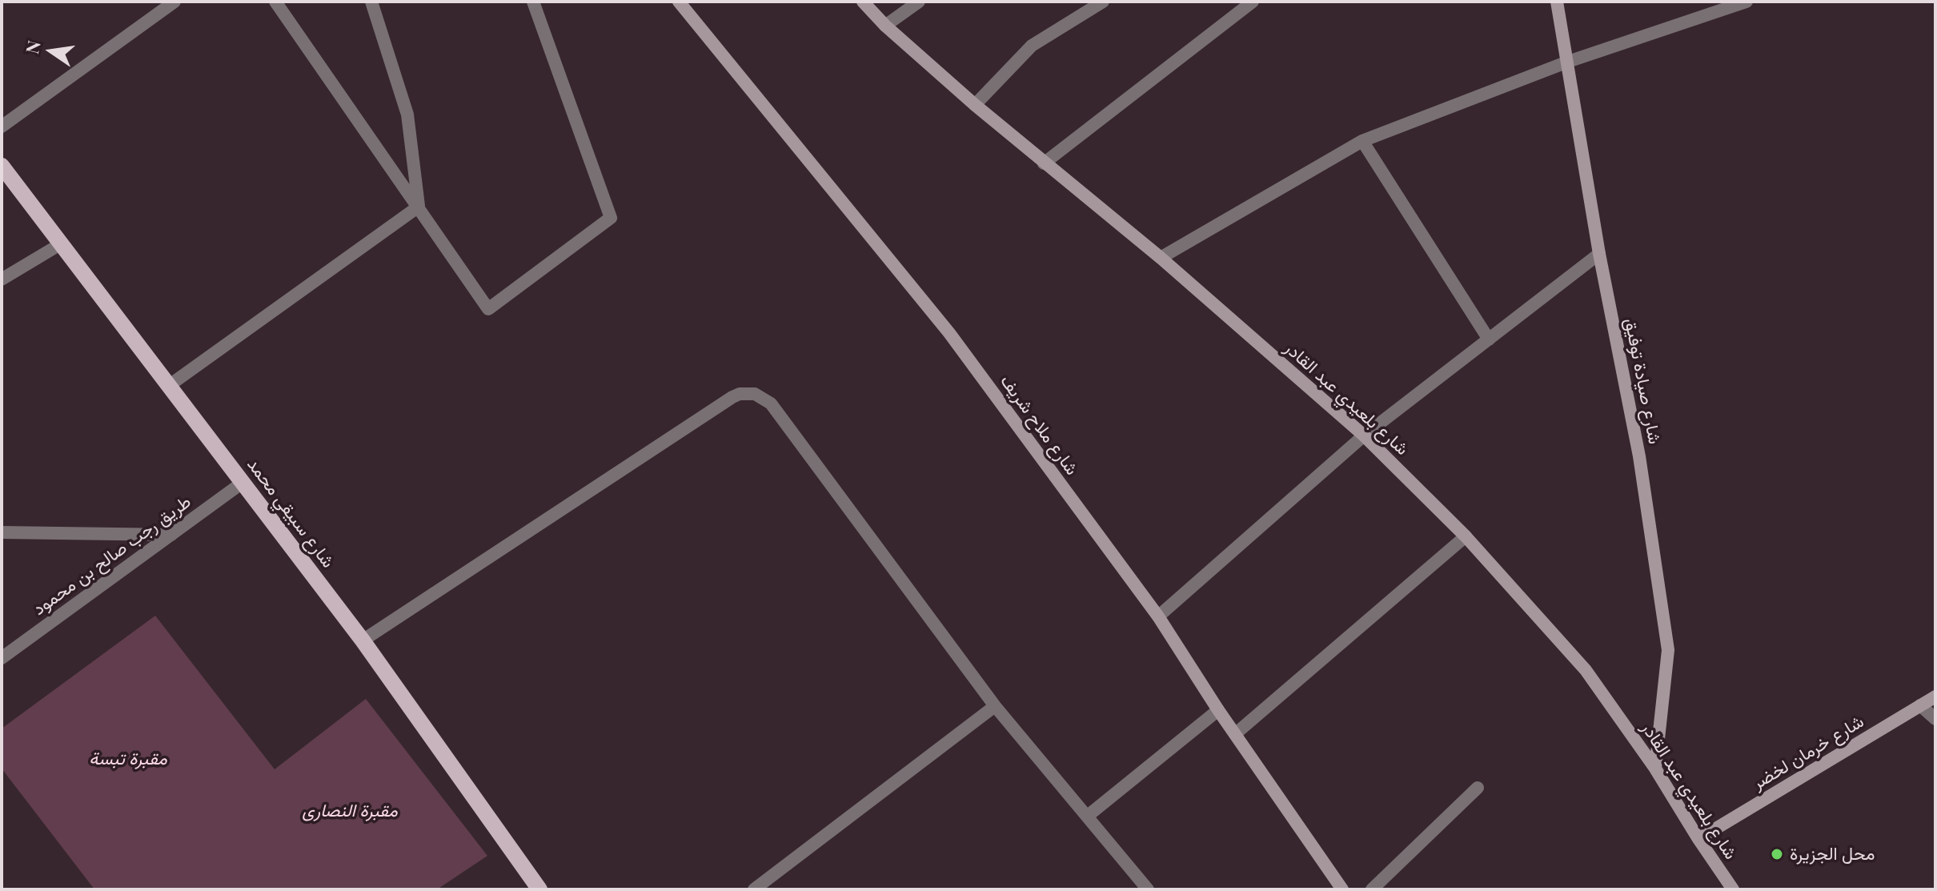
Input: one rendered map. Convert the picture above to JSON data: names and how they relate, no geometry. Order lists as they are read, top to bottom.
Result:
{
  "streets": {
    "main road": ["شارع سبيقي محمد"],
    "street": [
      "شارع صيادة توفيق",
      "شارع بلعيدي عبد القادر",
      "شارع ملاح شريف",
      "طريق رجب صالح بن محمود",
      "شارع خرمان لخضر"
    ]
  },
  "crossings": [
    ["شارع صيادة توفيق", "شارع بلعيدي عبد القادر"],
    ["شارع بلعيدي عبد القادر", "شارع خرمان لخضر"],
    ["شارع سبيقي محمد", "طريق رجب صالح بن محمود"]
  ],
  "parks": ["مقبرة تبسة", "مقبرة النصارى"],
  "places": ["محل الجزيرة"],
  "north": "left"
}
